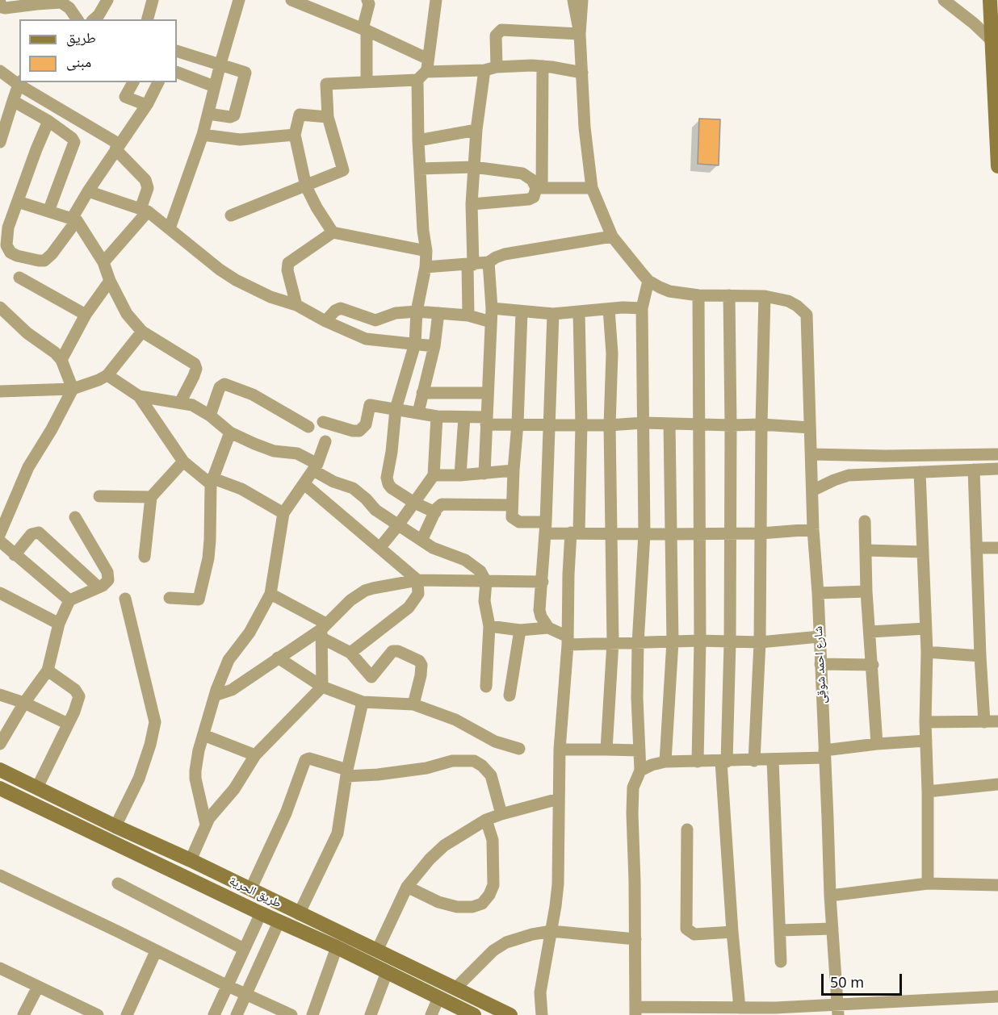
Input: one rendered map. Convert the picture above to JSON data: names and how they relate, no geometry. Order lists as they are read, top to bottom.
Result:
{
  "streets": {
    "main road": ["طريق الحرية"],
    "street": ["شارع احمد شوقى"]
  },
  "legend": ["طريق", "مبنى"],
  "scale_bar": "50 m"
}
